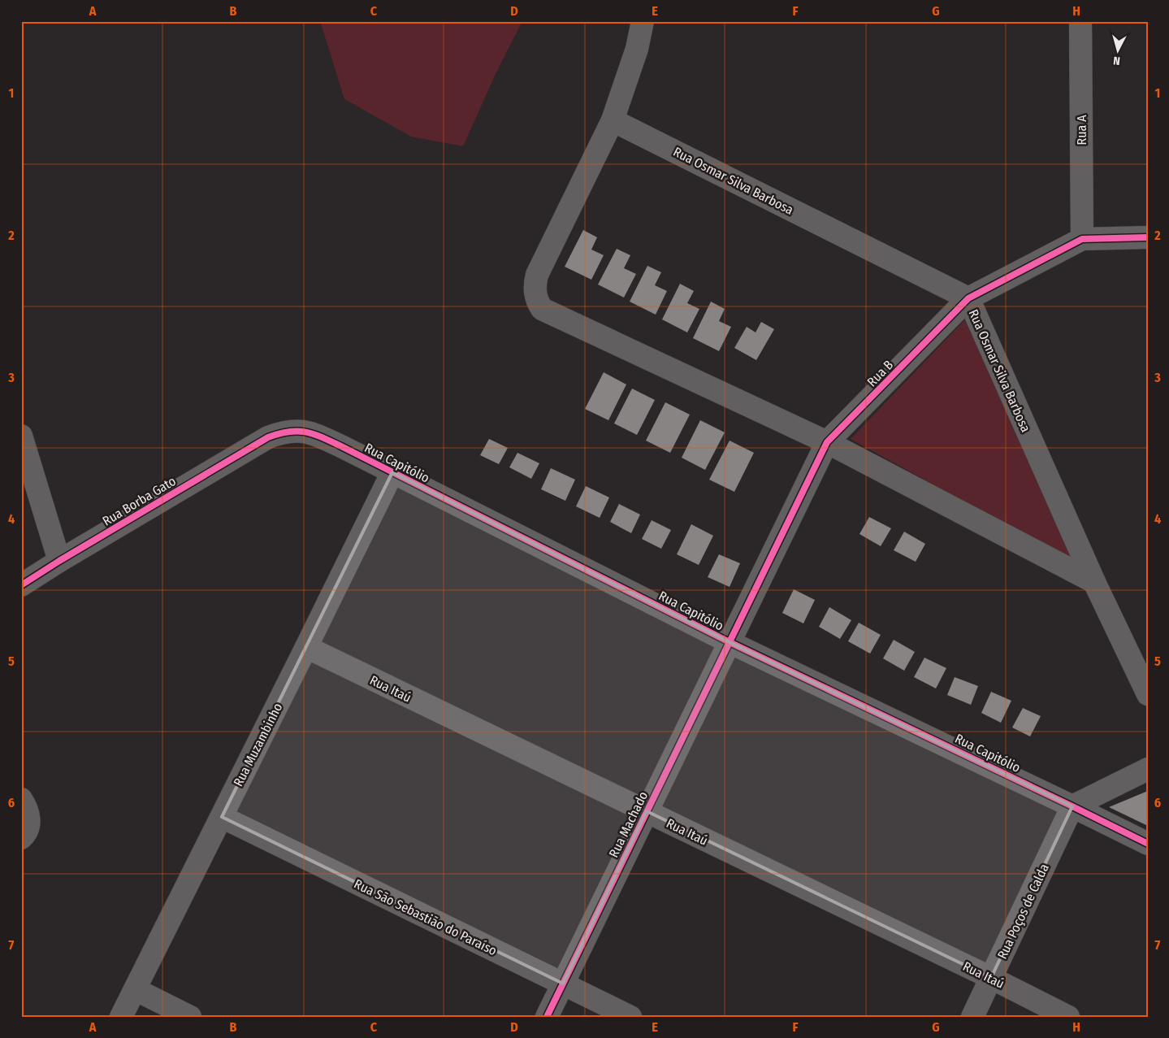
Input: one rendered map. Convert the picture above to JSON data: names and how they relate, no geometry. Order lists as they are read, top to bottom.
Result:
{
  "streets": {
    "street": [
      "Rua A",
      "Rua Osmar Silva Barbosa",
      "Rua B",
      "Rua Capitólio",
      "Rua Borba Gato",
      "Rua Itaú",
      "Rua Muzambinho",
      "Rua Machado",
      "Rua Poços de Calda",
      "Rua São Sebastião do Paraíso"
    ]
  },
  "crossings": [
    ["Rua A", "Rua B"],
    ["Rua Osmar Silva Barbosa", "Rua B"],
    ["Rua B", "Rua Capitólio"],
    ["Rua B", "Rua Machado"],
    ["Rua Capitólio", "Rua Borba Gato"],
    ["Rua Capitólio", "Rua Muzambinho"],
    ["Rua Capitólio", "Rua Machado"],
    ["Rua Capitólio", "Rua Poços de Calda"],
    ["Rua Itaú", "Rua Muzambinho"],
    ["Rua Itaú", "Rua Machado"],
    ["Rua Itaú", "Rua Poços de Calda"],
    ["Rua Muzambinho", "Rua São Sebastião do Paraíso"],
    ["Rua Machado", "Rua São Sebastião do Paraíso"]
  ],
  "north": "bottom",
  "grid": {
    "columns": [
      "A",
      "B",
      "C",
      "D",
      "E",
      "F",
      "G",
      "H"
    ],
    "rows": [
      "1",
      "2",
      "3",
      "4",
      "5",
      "6",
      "7"
    ]
  }
}
